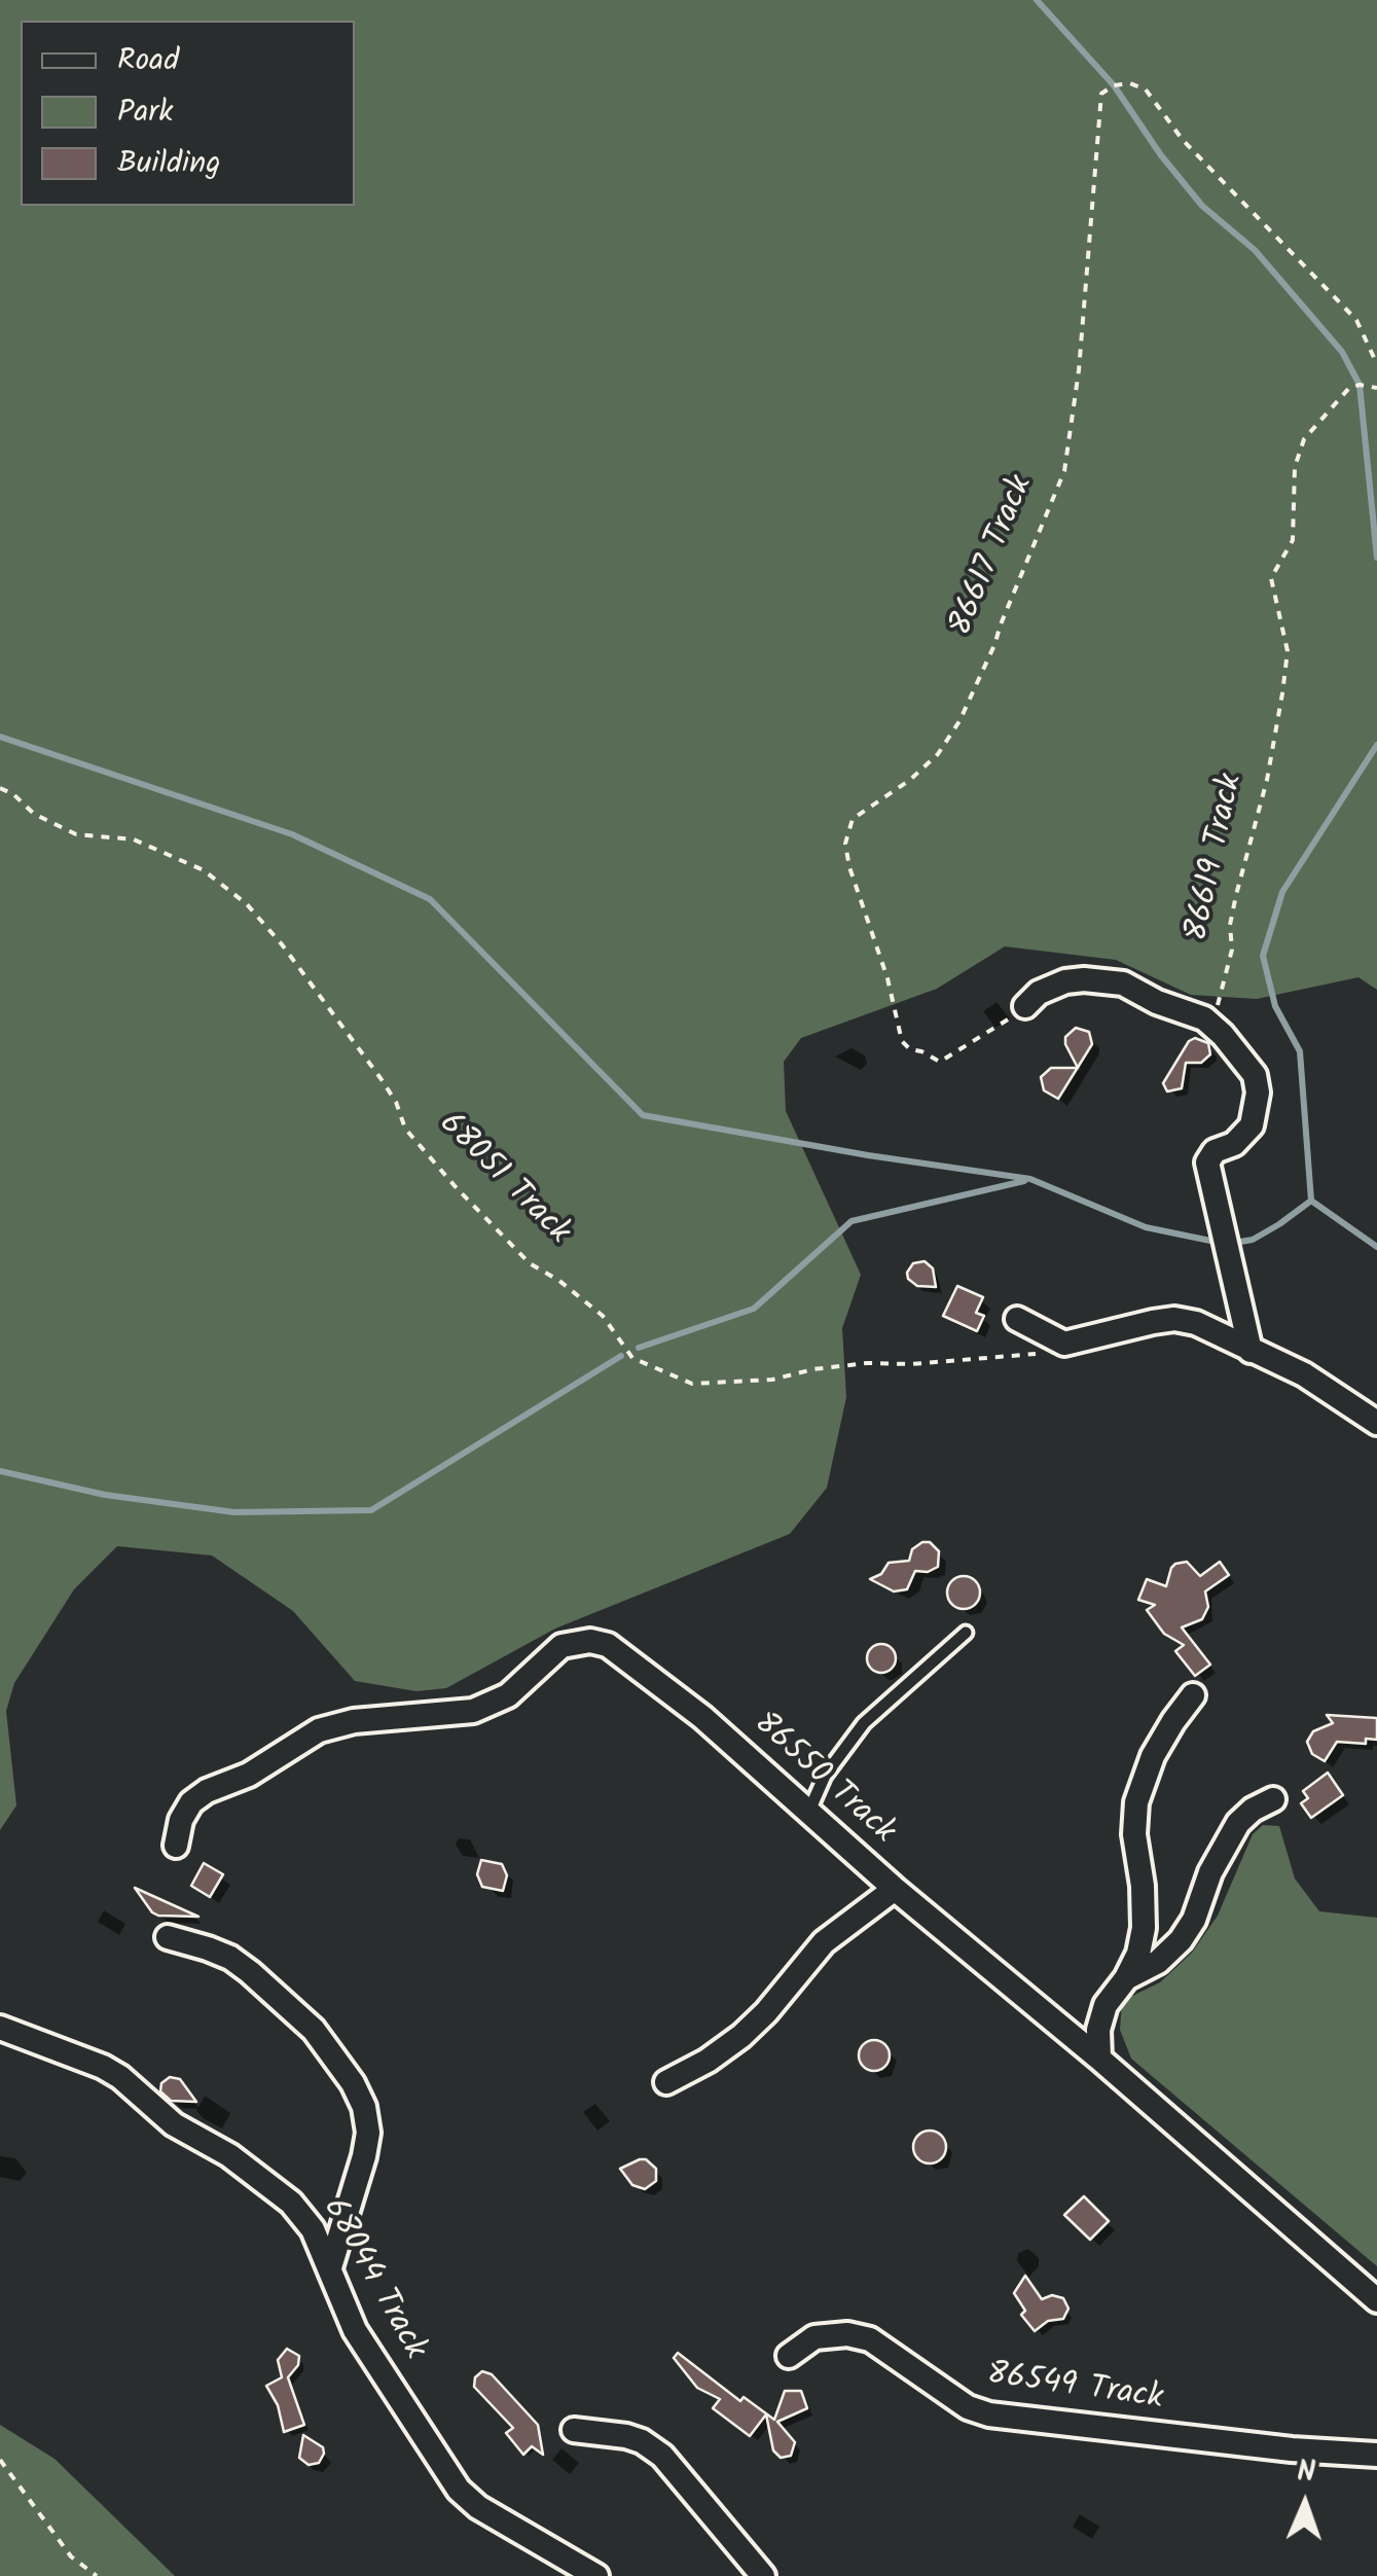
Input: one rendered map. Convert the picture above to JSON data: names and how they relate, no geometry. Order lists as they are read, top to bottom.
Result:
{
  "streets": {
    "street": ["86550 Track", "68044 Track", "86549 Track"],
    "path": ["86617 Track", "86619 Track", "68051 Track"]
  },
  "legend": ["Road", "Park", "Building"],
  "north": "top"
}
